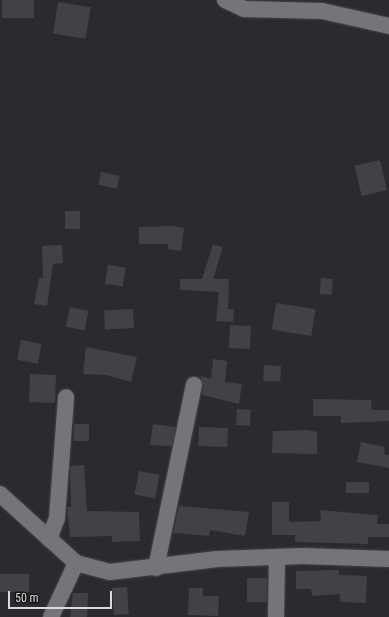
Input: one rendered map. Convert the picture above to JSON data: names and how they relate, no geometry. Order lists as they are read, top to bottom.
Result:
{
  "scale_bar": "50 m"
}
